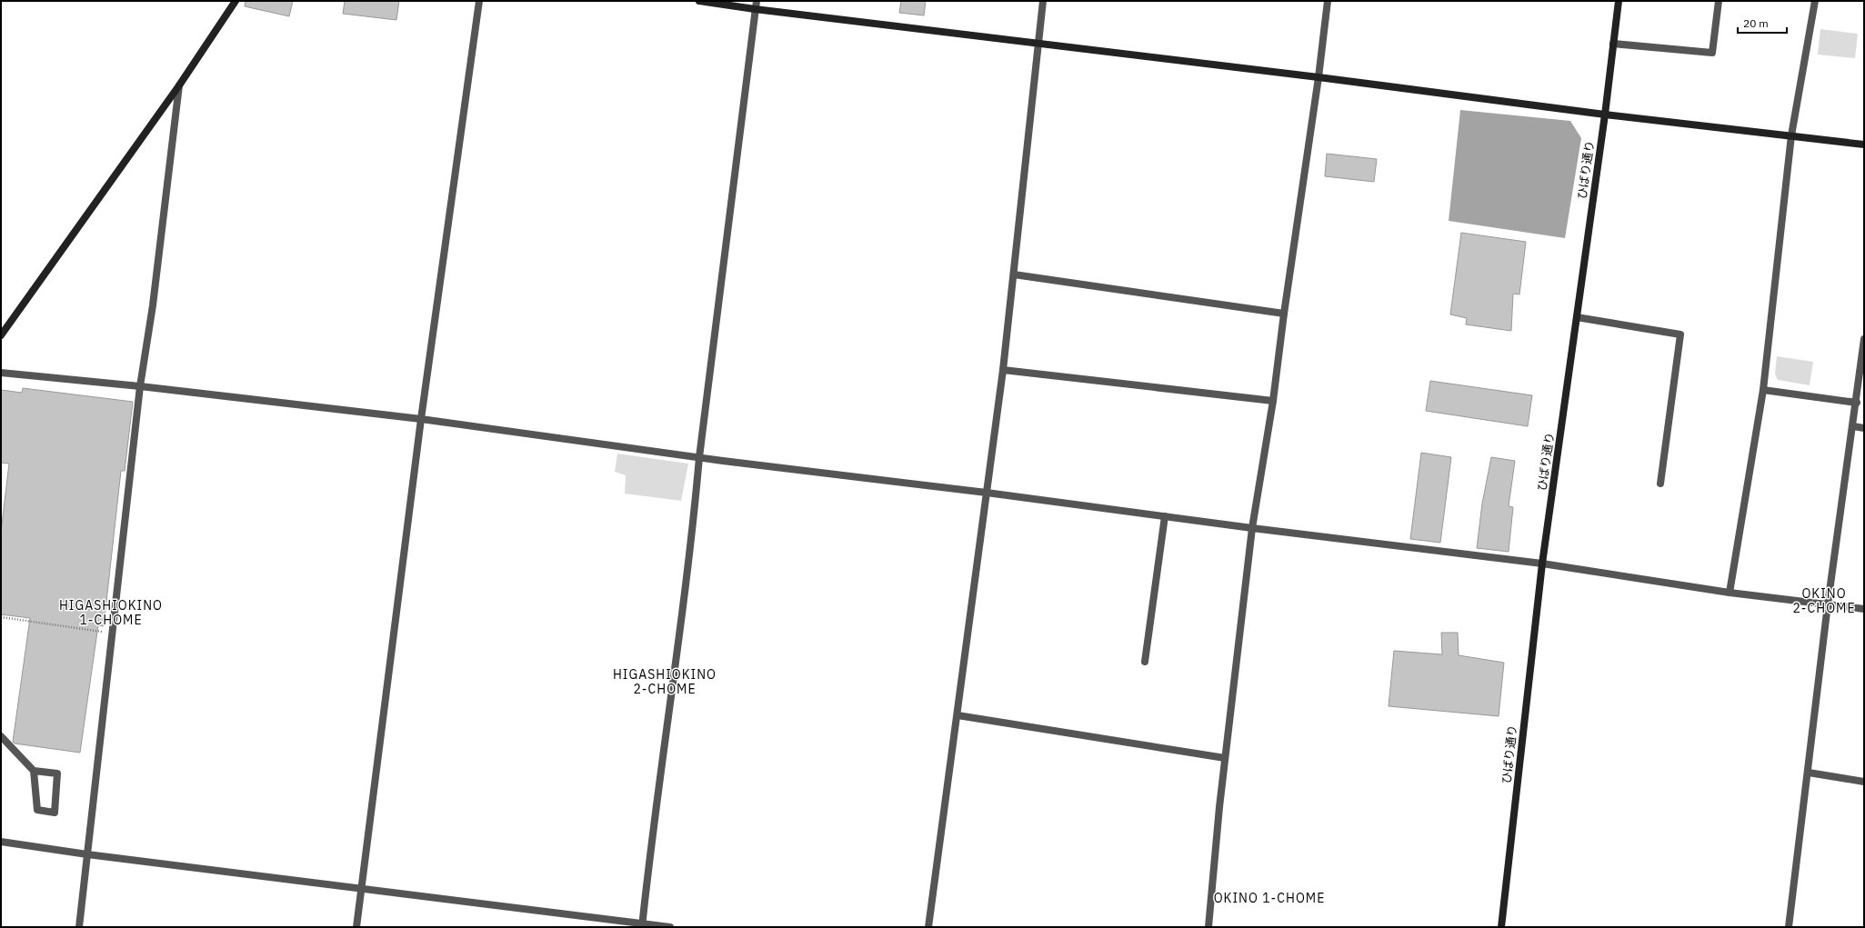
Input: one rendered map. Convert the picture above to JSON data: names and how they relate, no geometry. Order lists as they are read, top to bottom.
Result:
{
  "streets": {
    "street": ["ひばり通り"]
  },
  "districts": [
    "OKINO 2-CHOME",
    "HIGASHIOKINO 1-CHOME",
    "HIGASHIOKINO 2-CHOME",
    "OKINO 1-CHOME"
  ],
  "scale_bar": "20 m"
}
